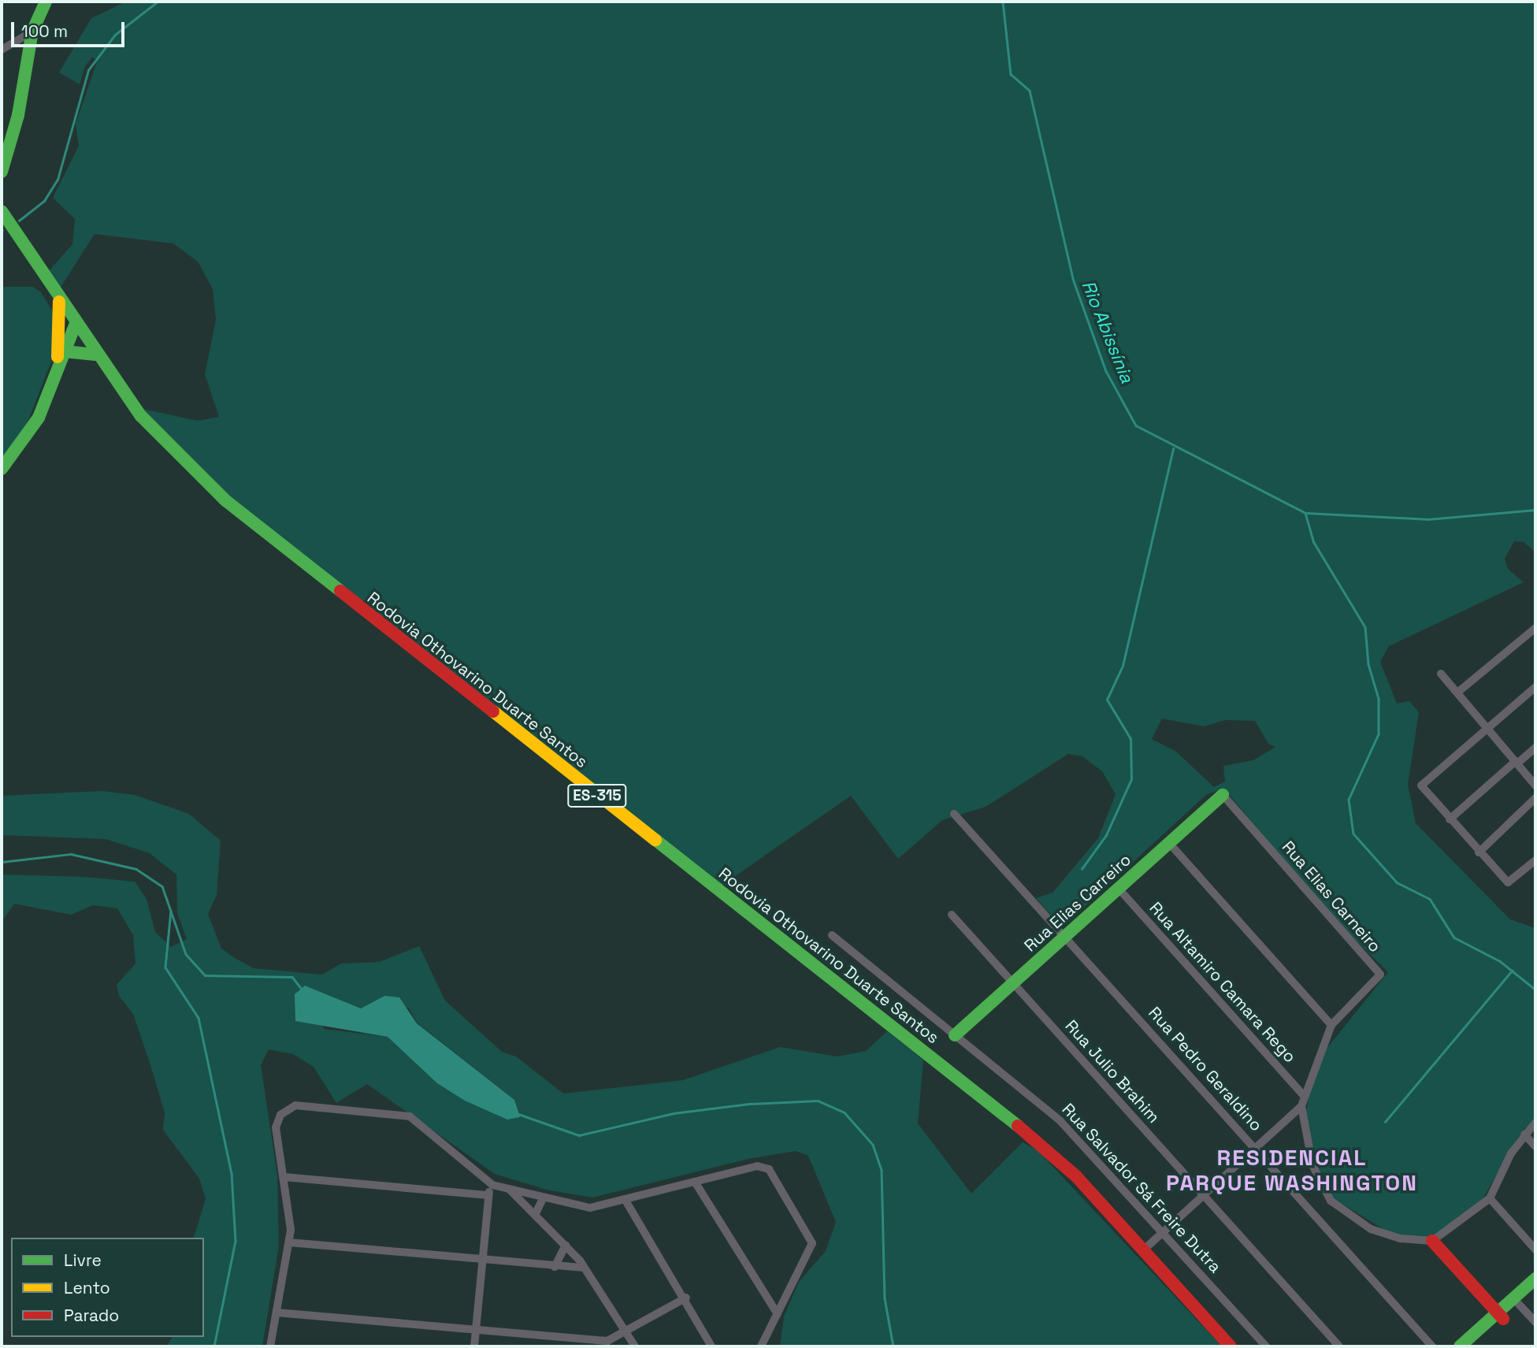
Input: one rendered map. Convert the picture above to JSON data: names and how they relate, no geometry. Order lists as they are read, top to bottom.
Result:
{
  "streets": {
    "main road": ["Rodovia Othovarino Duarte Santos", "ES-315", "Rua Elias Carreiro"],
    "street": [
      "Rua Elias Carneiro",
      "Rua Altamiro Camara Rego",
      "Rua Pedro Geraldino",
      "Rua Julio Brahim",
      "Rua Salvador Sá Freire Dutra"
    ]
  },
  "crossings": [
    ["Rua Elias Carneiro", "Rua Elias Carreiro"],
    ["Rua Elias Carneiro", "Rua Altamiro Camara Rego"],
    ["Rua Elias Carreiro", "Rua Altamiro Camara Rego"],
    ["Rua Elias Carreiro", "Rua Pedro Geraldino"],
    ["Rua Elias Carreiro", "Rua Julio Brahim"],
    ["Rua Elias Carreiro", "Rua Salvador Sá Freire Dutra"]
  ],
  "districts": ["RESIDENCIAL PARQUE WASHINGTON"],
  "water": ["Rio Abissínia"],
  "legend": ["Livre", "Lento", "Parado"],
  "scale_bar": "100 m"
}
